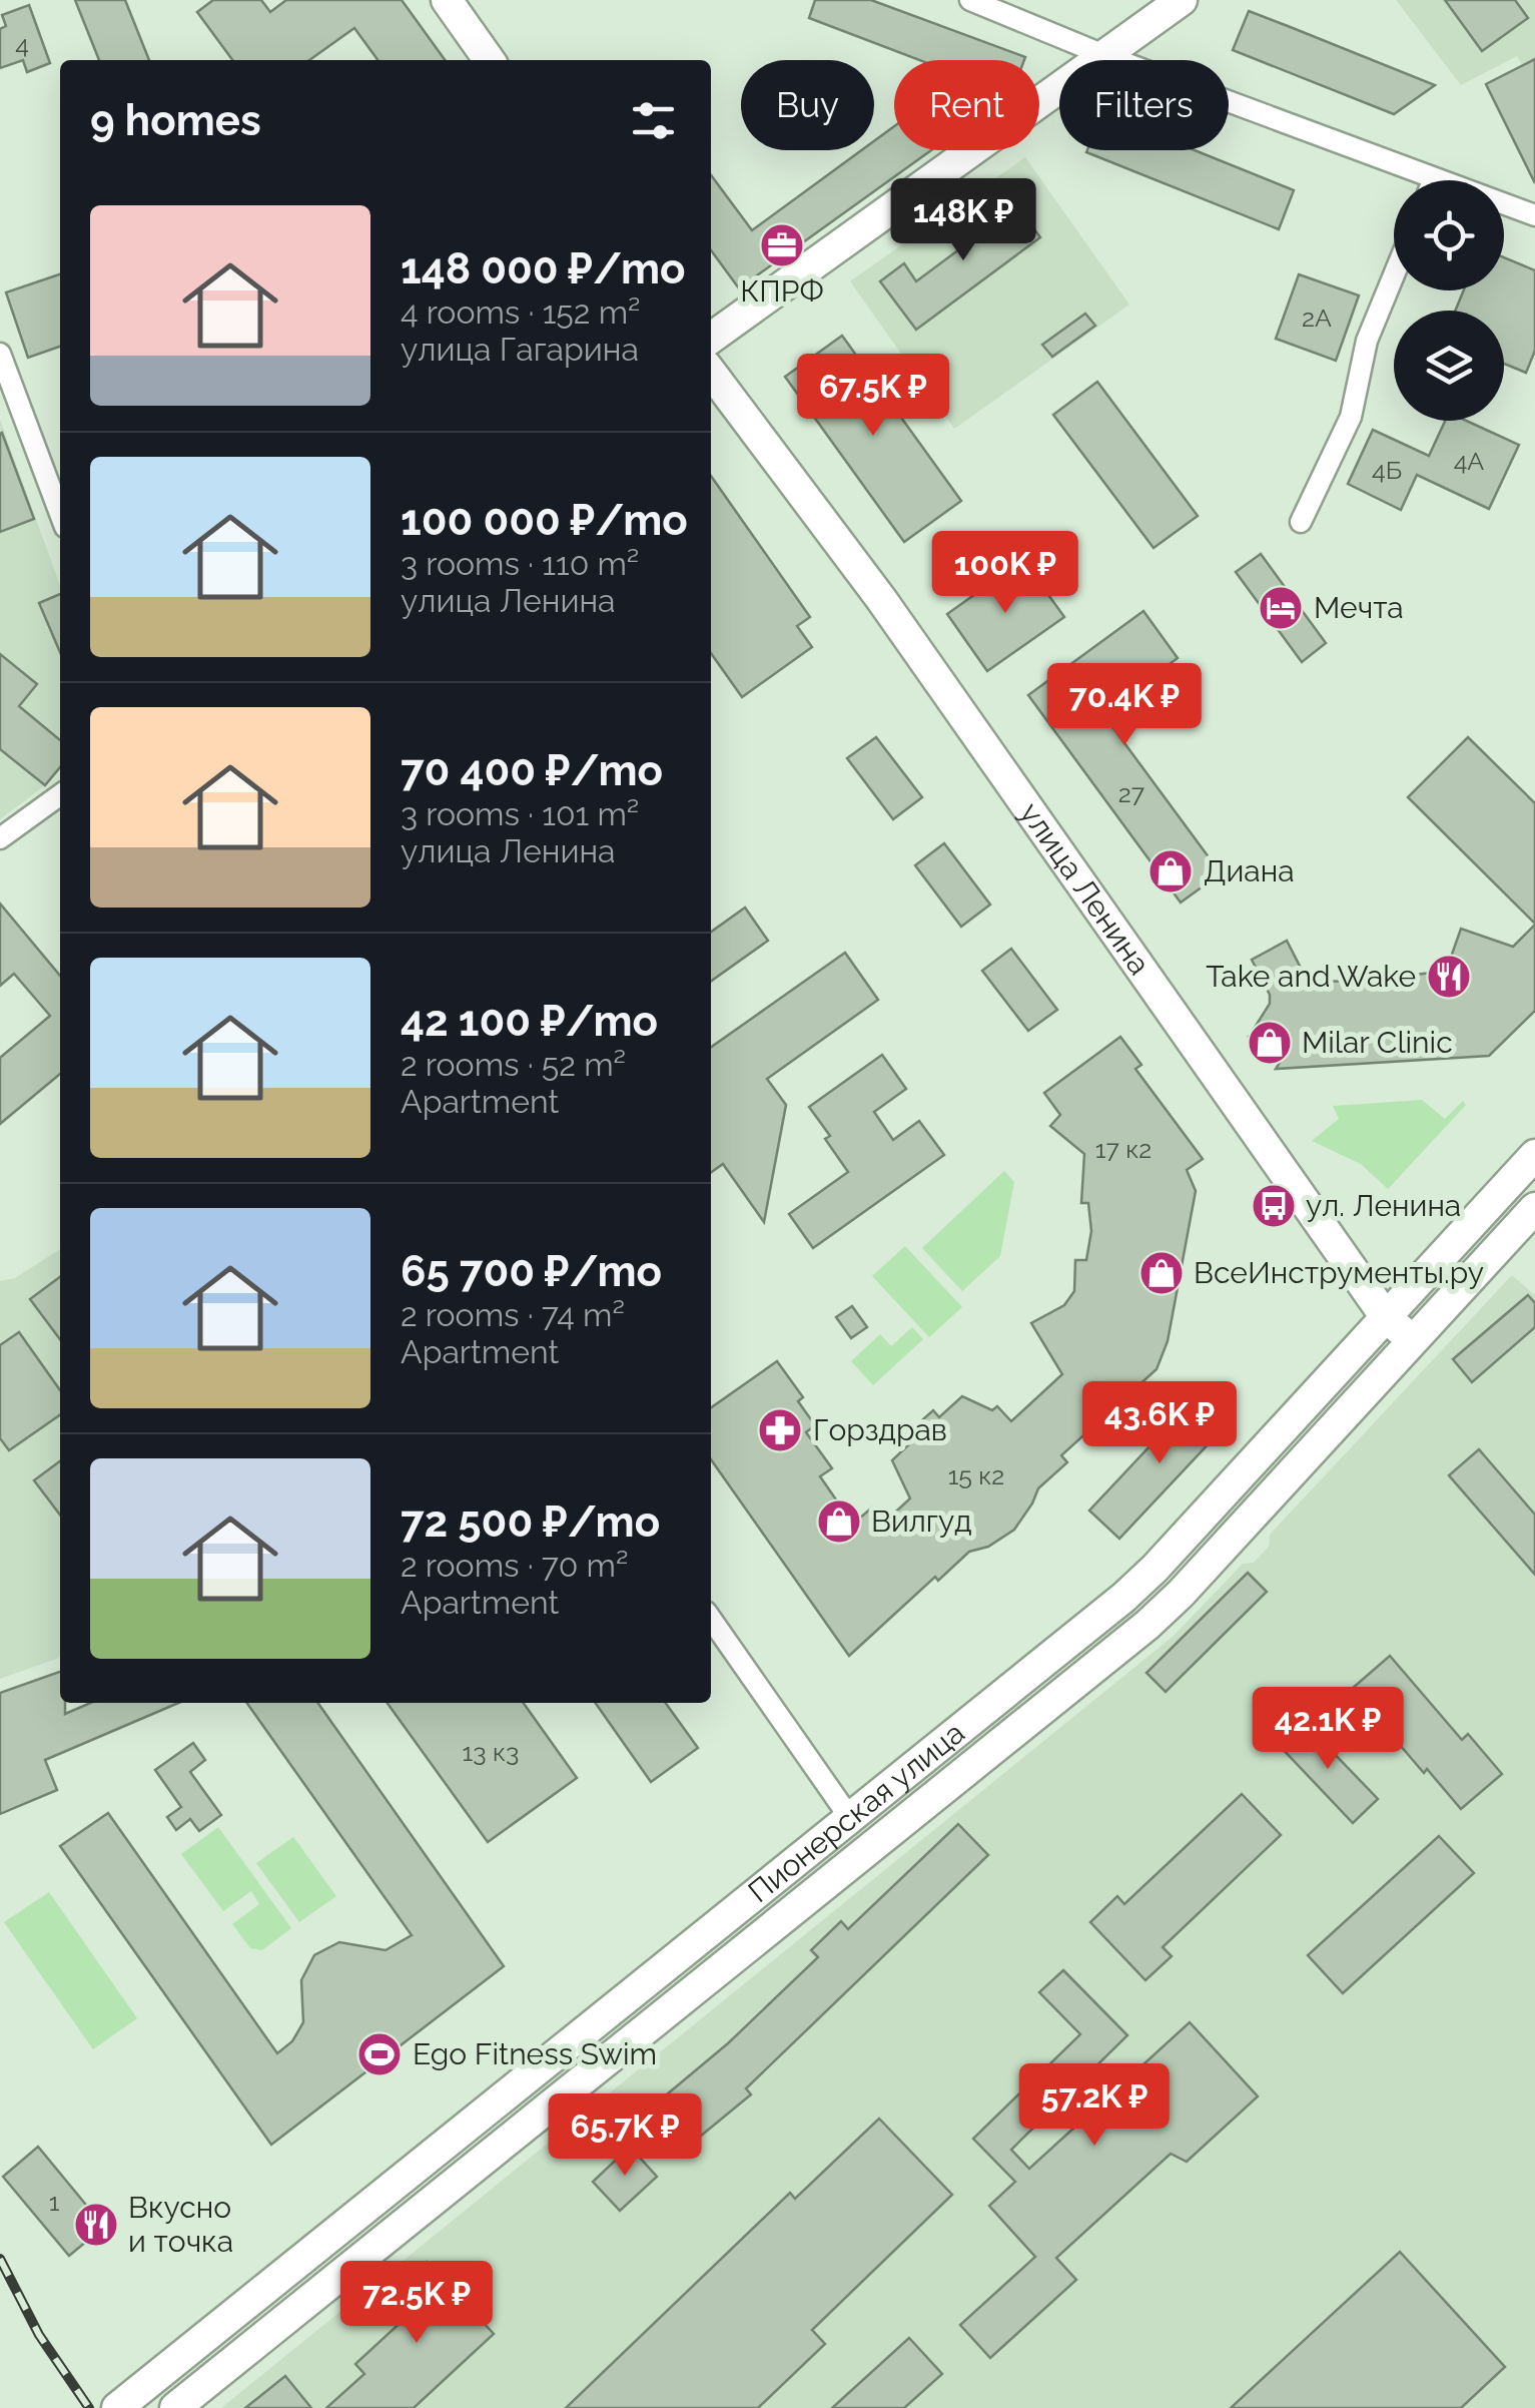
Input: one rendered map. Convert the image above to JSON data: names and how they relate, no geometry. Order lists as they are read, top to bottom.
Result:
{
  "streets": {
    "main road": ["улица Ленина", "Пионерская улица"]
  },
  "crossings": [
    ["улица Ленина", "Пионерская улица"]
  ],
  "places": {
    "office": ["КПРФ"],
    "hotel": ["Мечта"],
    "shop": [
      "Диана",
      "Milar Clinic",
      "ВсеИнструменты.ру",
      "Вилгуд"
    ],
    "restaurant": ["Take and Wake", "Вкусно и точка"],
    "bus stop": ["ул. Ленина"],
    "pharmacy": ["Горздрав"],
    "sports": ["Ego Fitness Swim"]
  },
  "house_numbers": [
    "4",
    "2А",
    "4А",
    "4Б",
    "27",
    "17 к2",
    "15 к2",
    "13 к3",
    "1"
  ],
  "page": {
    "chip": ["Buy", "Rent", "Filters"],
    "heading": "9 homes",
    "price": [
      "148K ₽",
      "67.5K ₽",
      "100K ₽",
      "70.4K ₽",
      "43.6K ₽",
      "42.1K ₽",
      "57.2K ₽",
      "65.7K ₽",
      "72.5K ₽"
    ],
    "list": [
      {
        "name": "148 000 ₽/mo",
        "note": "4 rooms · 152 m² · улица Гагарина"
      },
      {
        "name": "100 000 ₽/mo",
        "note": "3 rooms · 110 m² · улица Ленина"
      },
      {
        "name": "70 400 ₽/mo",
        "note": "3 rooms · 101 m² · улица Ленина"
      },
      {
        "name": "42 100 ₽/mo",
        "note": "2 rooms · 52 m² · Apartment"
      },
      {
        "name": "65 700 ₽/mo",
        "note": "2 rooms · 74 m² · Apartment"
      },
      {
        "name": "72 500 ₽/mo",
        "note": "2 rooms · 70 m² · Apartment"
      }
    ]
  }
}
